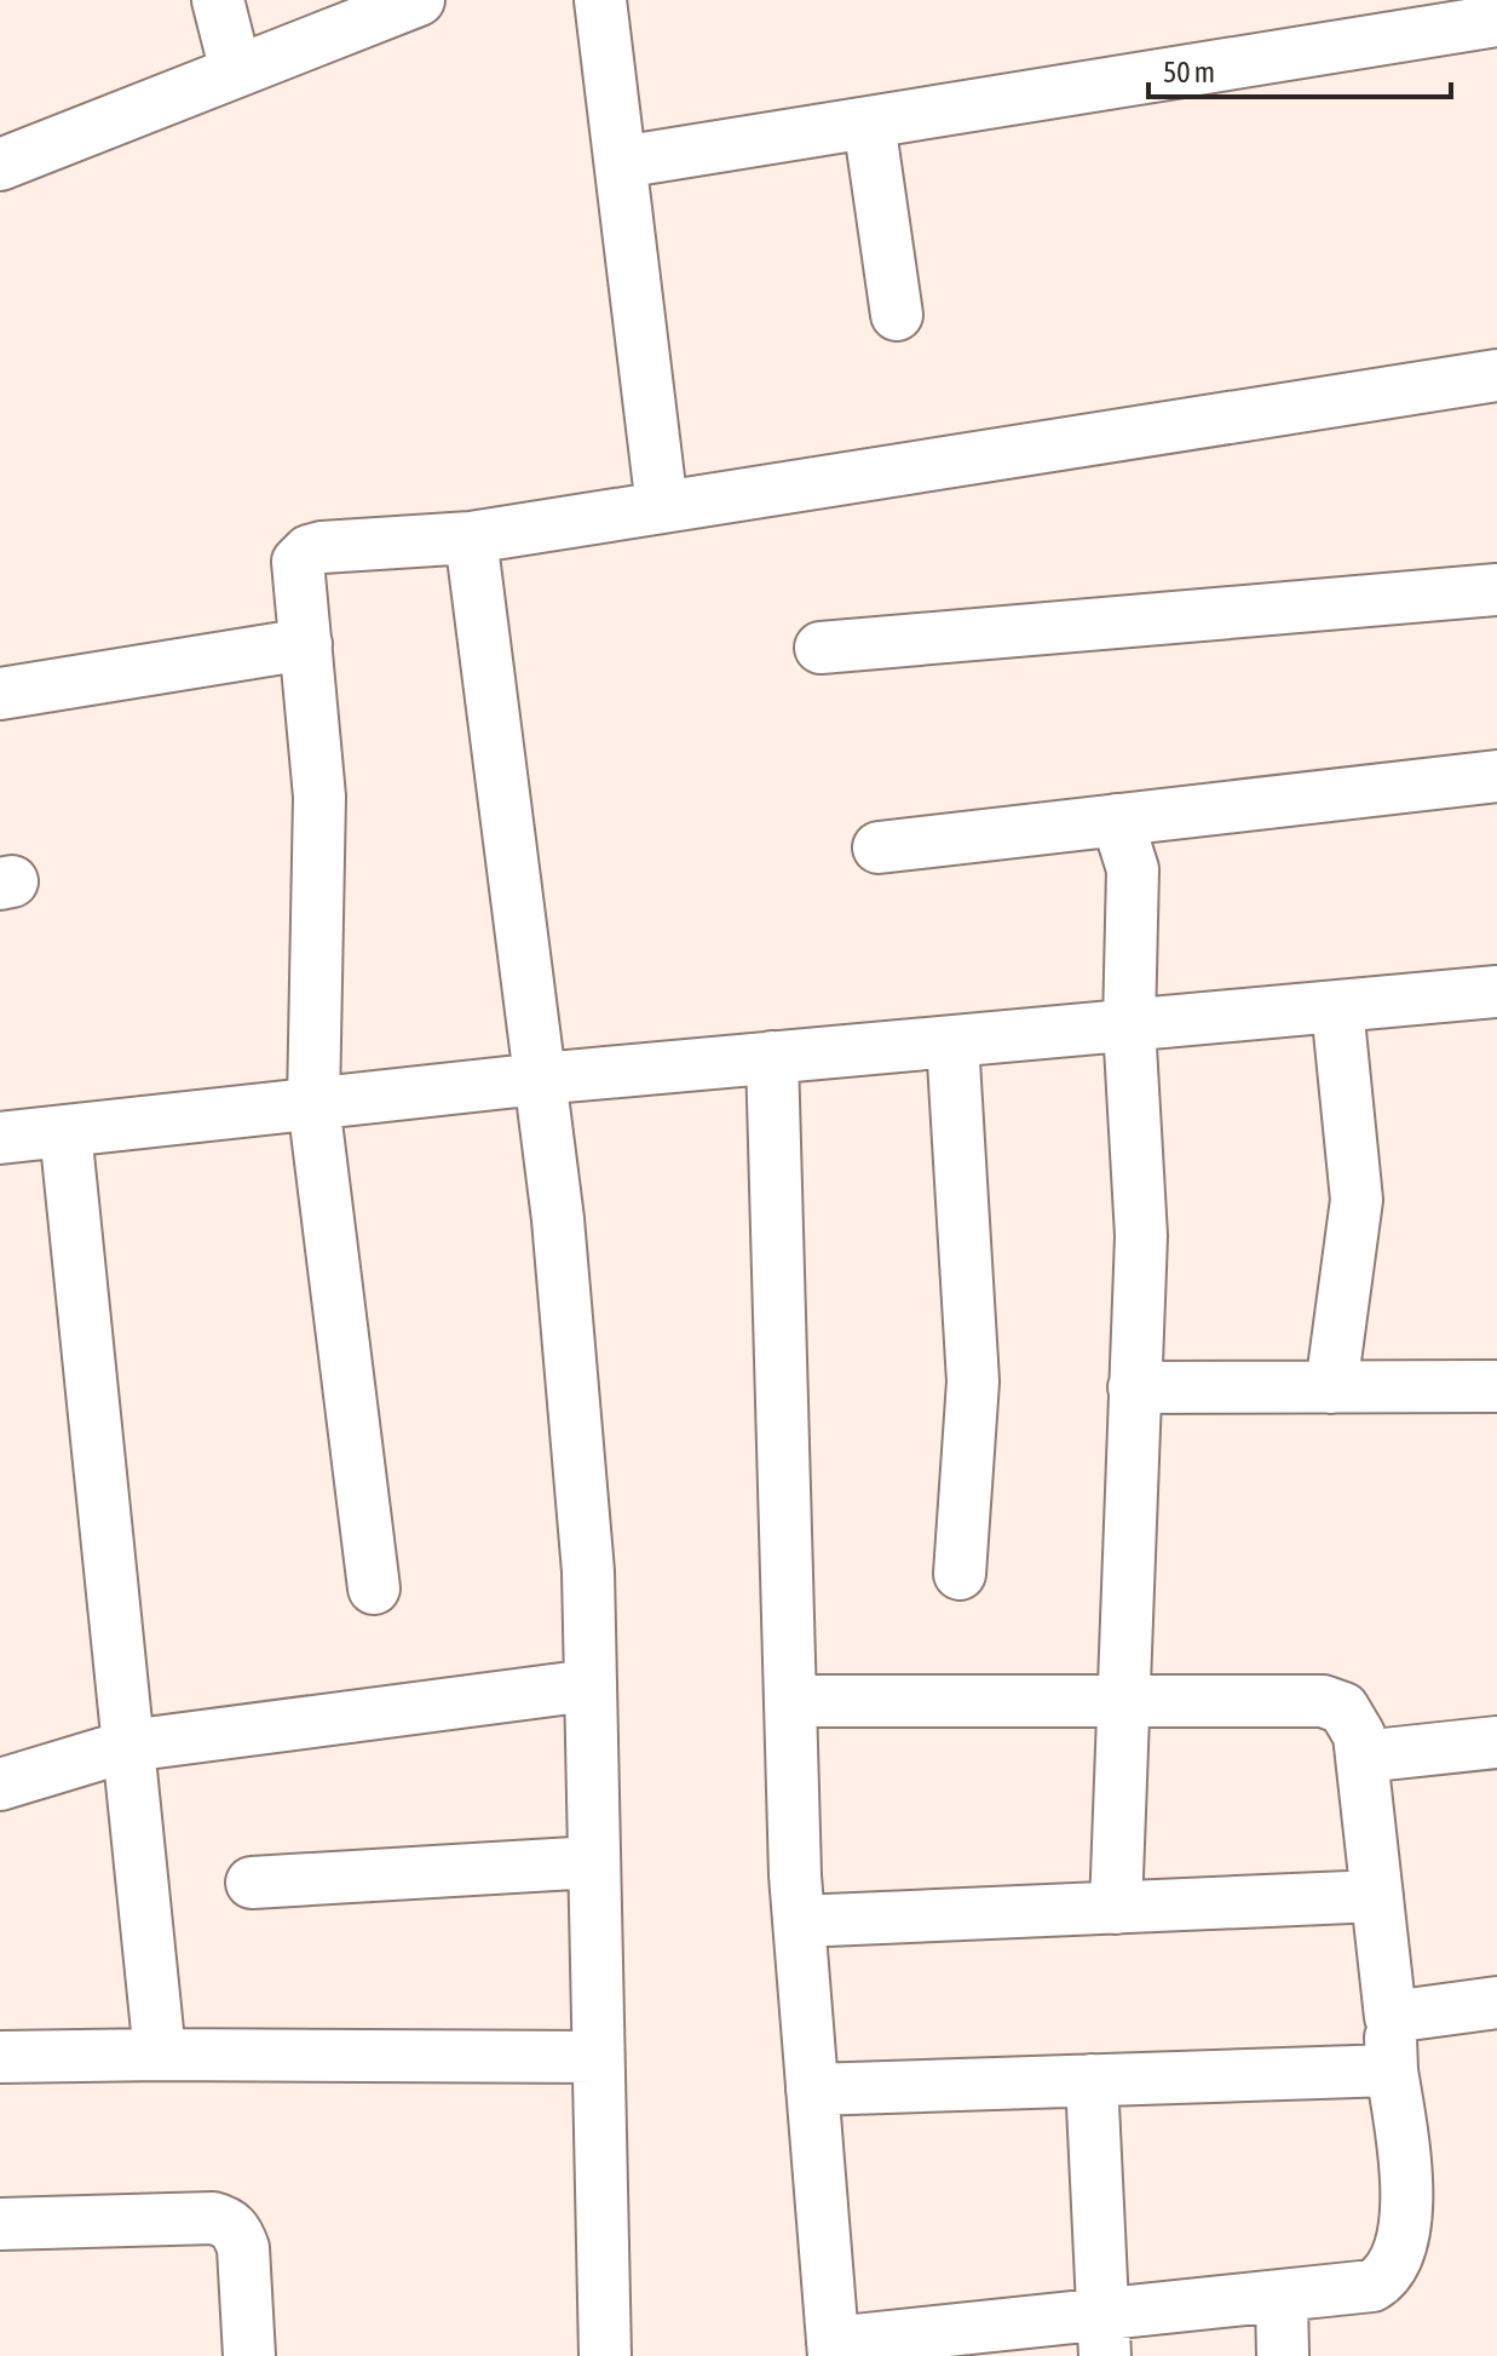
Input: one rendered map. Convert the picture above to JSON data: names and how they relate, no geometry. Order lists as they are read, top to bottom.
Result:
{
  "scale_bar": "50 m"
}
